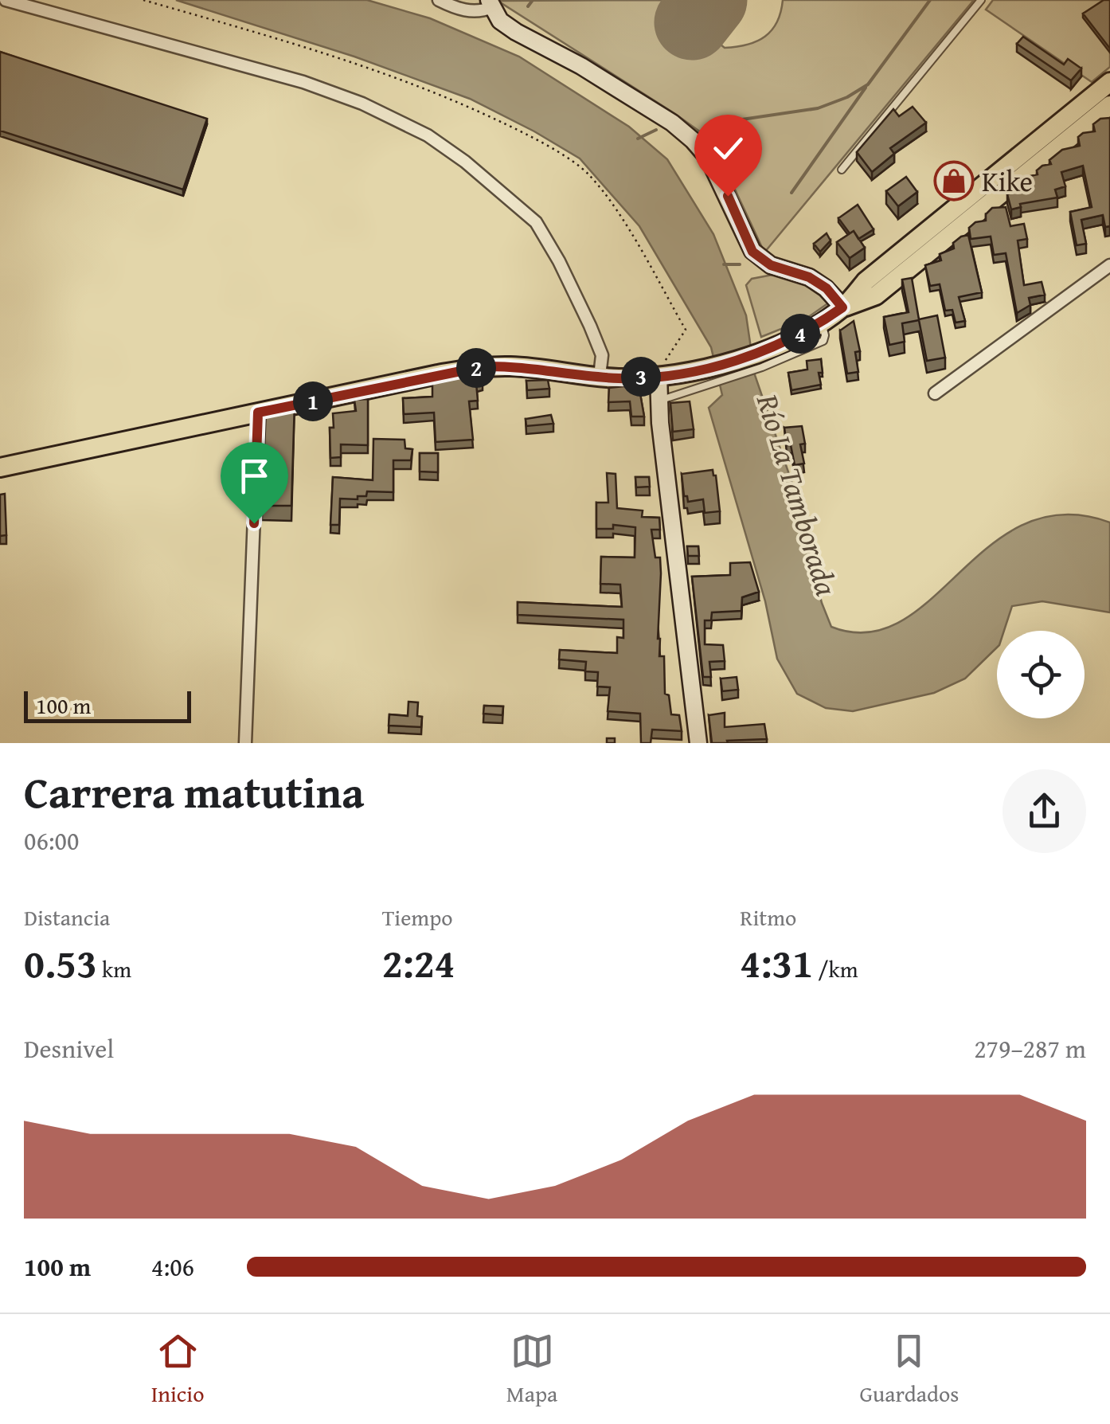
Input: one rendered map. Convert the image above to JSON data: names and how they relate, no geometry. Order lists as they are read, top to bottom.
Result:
{
  "water": ["Río La Tamborada"],
  "places": {
    "shop": ["Kike"]
  },
  "scale_bar": "100 m",
  "page": {
    "pins": [
      "4",
      "2",
      "3",
      "1"
    ],
    "scale": "100 m",
    "heading": ["Carrera matutina", "06:00"],
    "stats": [
      ["Distancia", "0.53 km"],
      ["Tiempo", "2:24"],
      ["Ritmo", "4:31 /km"]
    ],
    "chart": ["Desnivel", "279–287 m"],
    "list": [
      {
        "name": "100 m",
        "note": "4:06"
      }
    ],
    "tabs": ["Inicio", "Mapa", "Guardados"]
  }
}
